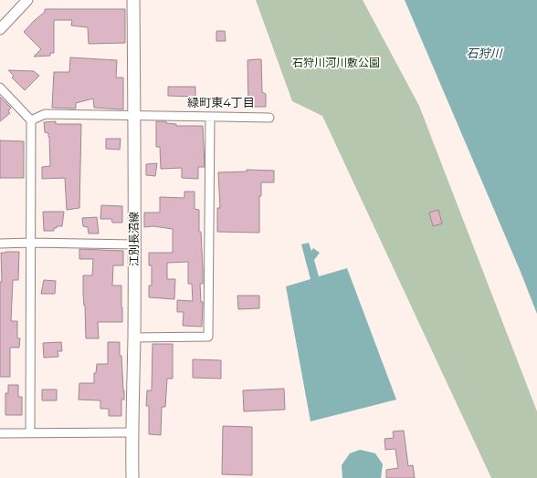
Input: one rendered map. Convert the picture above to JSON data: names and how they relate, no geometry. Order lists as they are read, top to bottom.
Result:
{
  "streets": {
    "main road": ["江別長沼線"]
  },
  "districts": ["緑町東4丁目"],
  "water": ["石狩川"],
  "parks": ["石狩川河川敷公園"]
}
